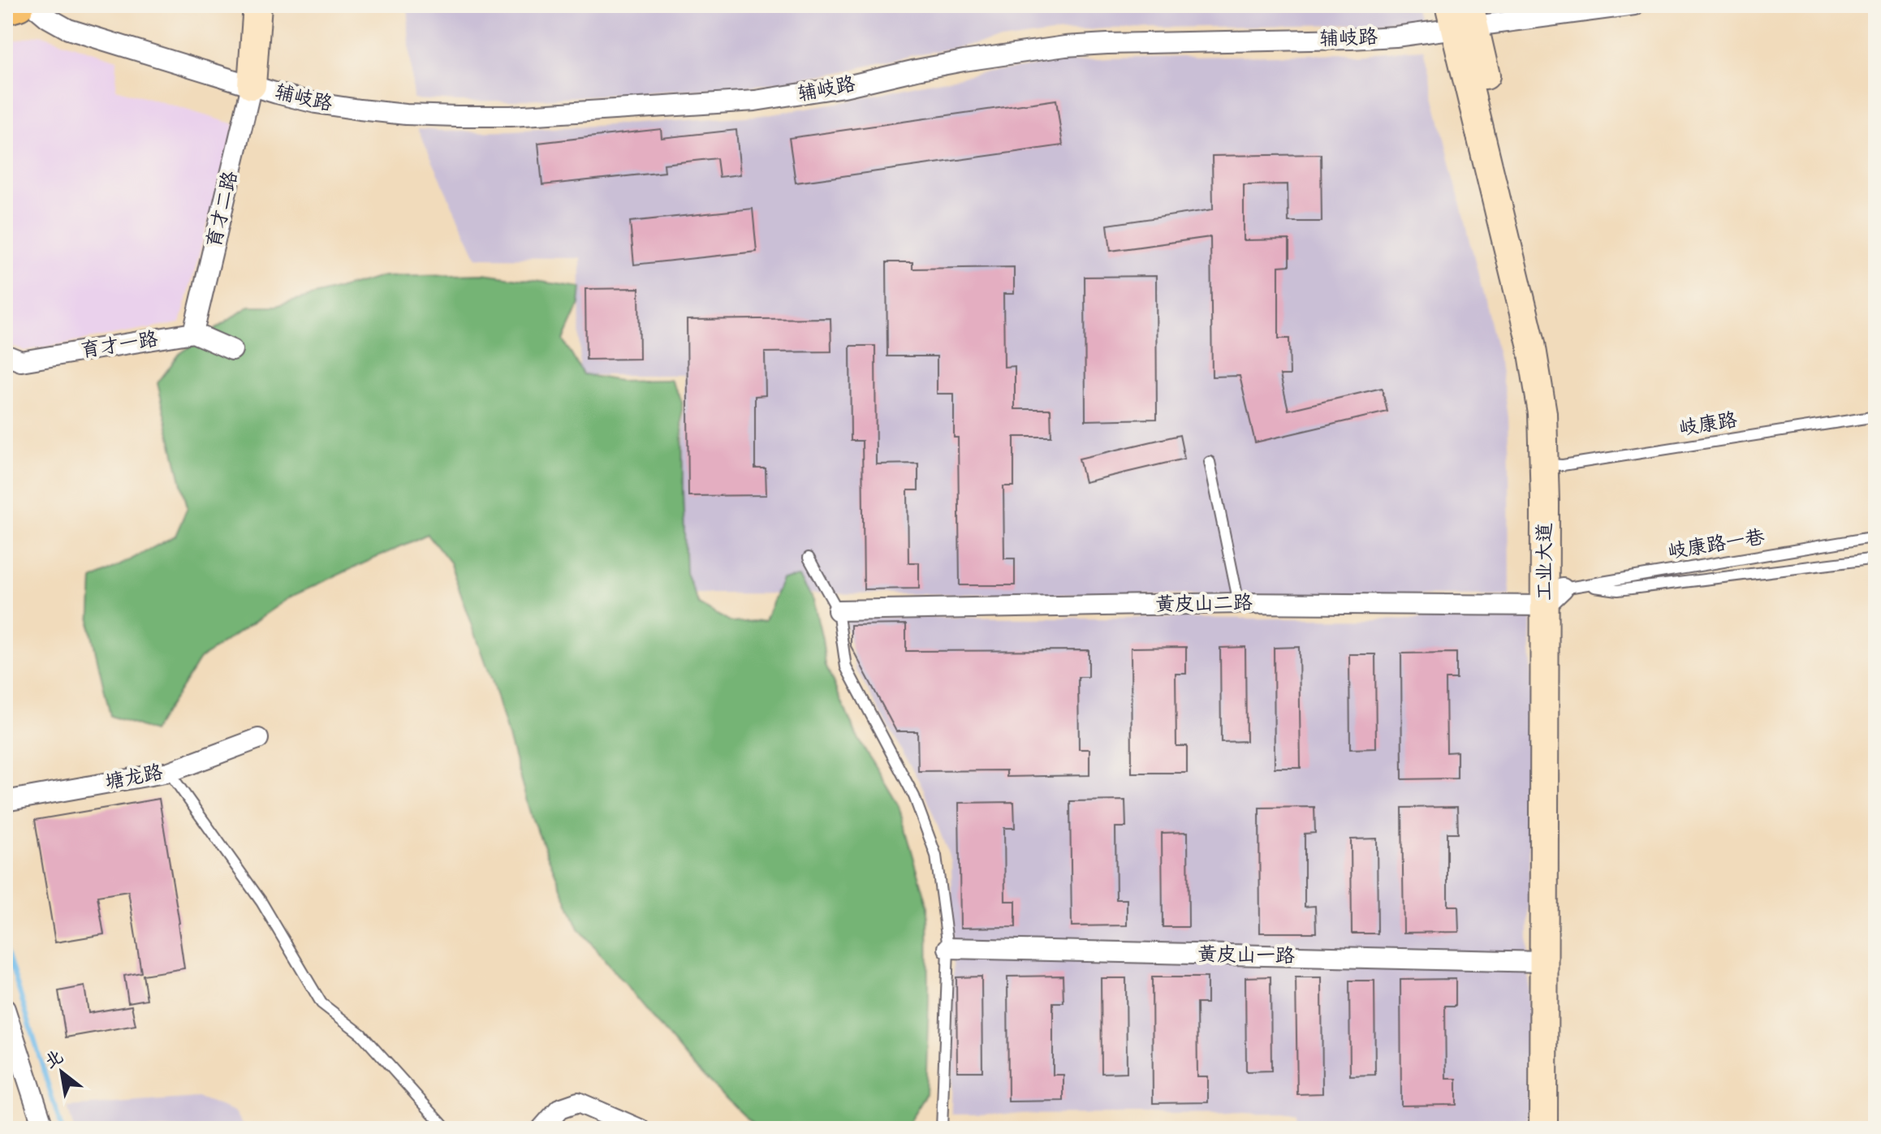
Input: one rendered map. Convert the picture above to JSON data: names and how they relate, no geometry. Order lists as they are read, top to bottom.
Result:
{
  "streets": {
    "street": [
      "辅岐路",
      "育才二路",
      "育才一路",
      "工业大道",
      "黄皮山二路",
      "塘龙路",
      "黄皮山一路"
    ],
    "lane": ["岐康路", "岐康路一巷"]
  },
  "crossings": [
    ["辅岐路", "育才二路"],
    ["辅岐路", "工业大道"],
    ["育才二路", "育才一路"],
    ["岐康路", "工业大道"],
    ["岐康路一巷", "工业大道"],
    ["岐康路一巷", "黄皮山二路"],
    ["工业大道", "黄皮山二路"],
    ["工业大道", "黄皮山一路"]
  ],
  "north": "top left"
}
